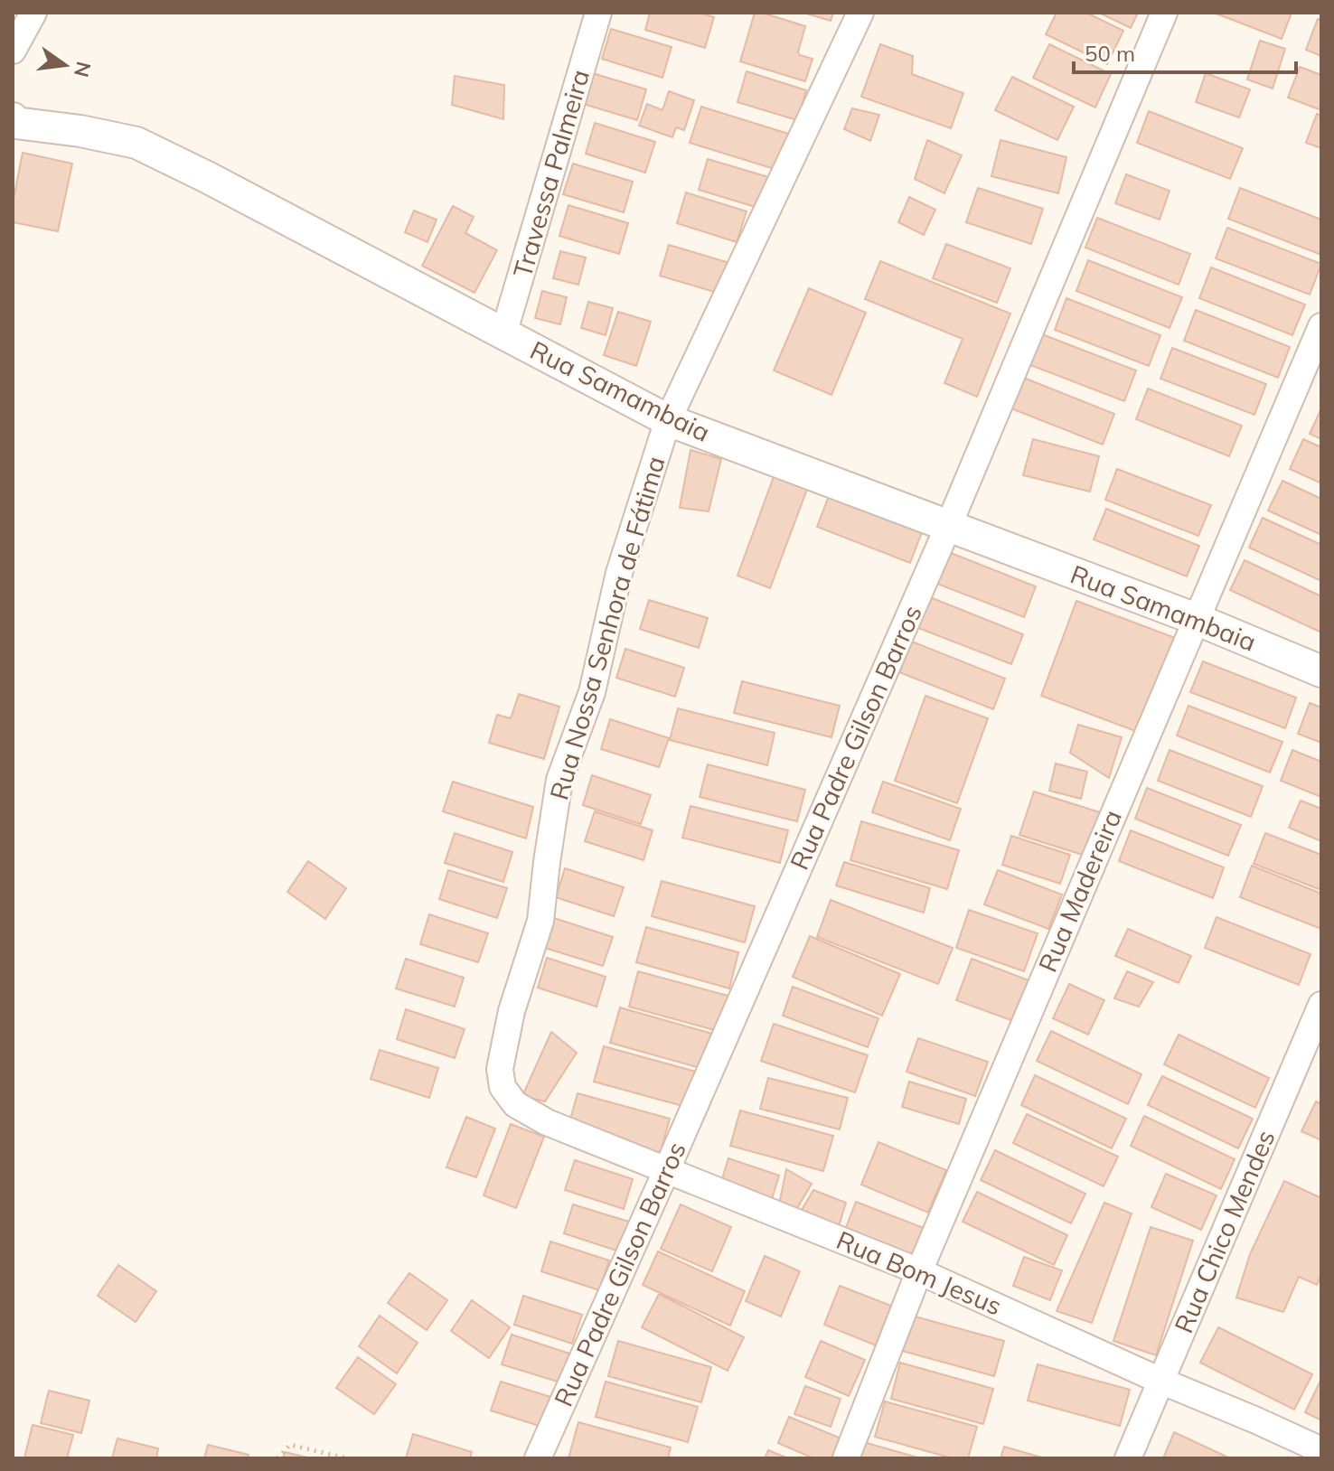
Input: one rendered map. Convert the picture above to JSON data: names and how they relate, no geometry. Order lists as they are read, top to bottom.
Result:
{
  "streets": {
    "street": [
      "Travessa Palmeira",
      "Rua Samambaia",
      "Rua Nossa Senhora de Fátima",
      "Rua Padre Gilson Barros",
      "Rua Madereira",
      "Rua Chico Mendes",
      "Rua Bom Jesus"
    ]
  },
  "crossings": [
    ["Travessa Palmeira", "Rua Samambaia"],
    ["Rua Samambaia", "Rua Nossa Senhora de Fátima"],
    ["Rua Samambaia", "Rua Padre Gilson Barros"],
    ["Rua Samambaia", "Rua Madereira"],
    ["Rua Nossa Senhora de Fátima", "Rua Bom Jesus"],
    ["Rua Padre Gilson Barros", "Rua Bom Jesus"],
    ["Rua Madereira", "Rua Bom Jesus"],
    ["Rua Chico Mendes", "Rua Bom Jesus"]
  ],
  "scale_bar": "50 m",
  "north": "right"
}
